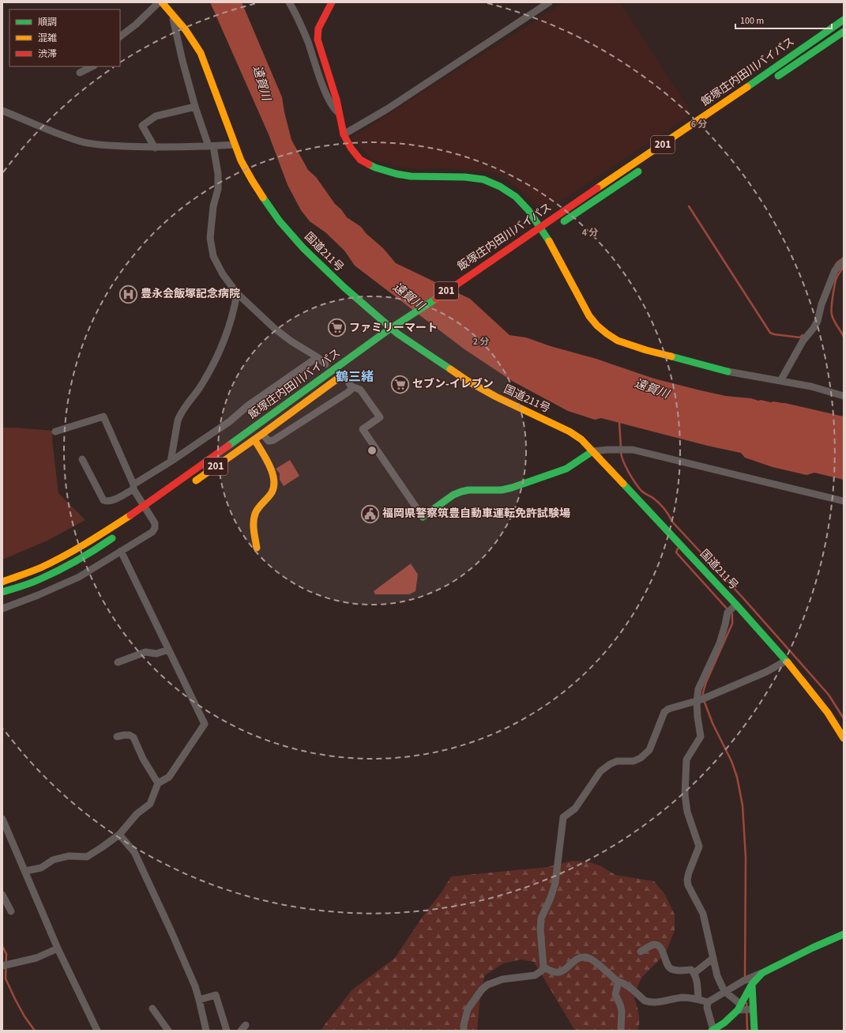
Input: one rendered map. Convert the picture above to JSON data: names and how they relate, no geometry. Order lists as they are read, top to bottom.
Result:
{
  "streets": {
    "main road": ["飯塚庄内田川バイパス", "201", "国道211号"]
  },
  "crossings": [
    ["飯塚庄内田川バイパス", "国道211号"]
  ],
  "districts": ["鶴三緒"],
  "water": ["遠賀川"],
  "places": {
    "hospital": ["豊永会飯塚記念病院"],
    "supermarket": ["ファミリーマート", "セブン-イレブン"],
    "public building": ["福岡県警察筑豊自動車運転免許試験場"]
  },
  "legend": ["順調", "混雑", "渋滞"],
  "scale_bar": "100 m",
  "rings": ["6 分", "4 分", "2 分"]
}
